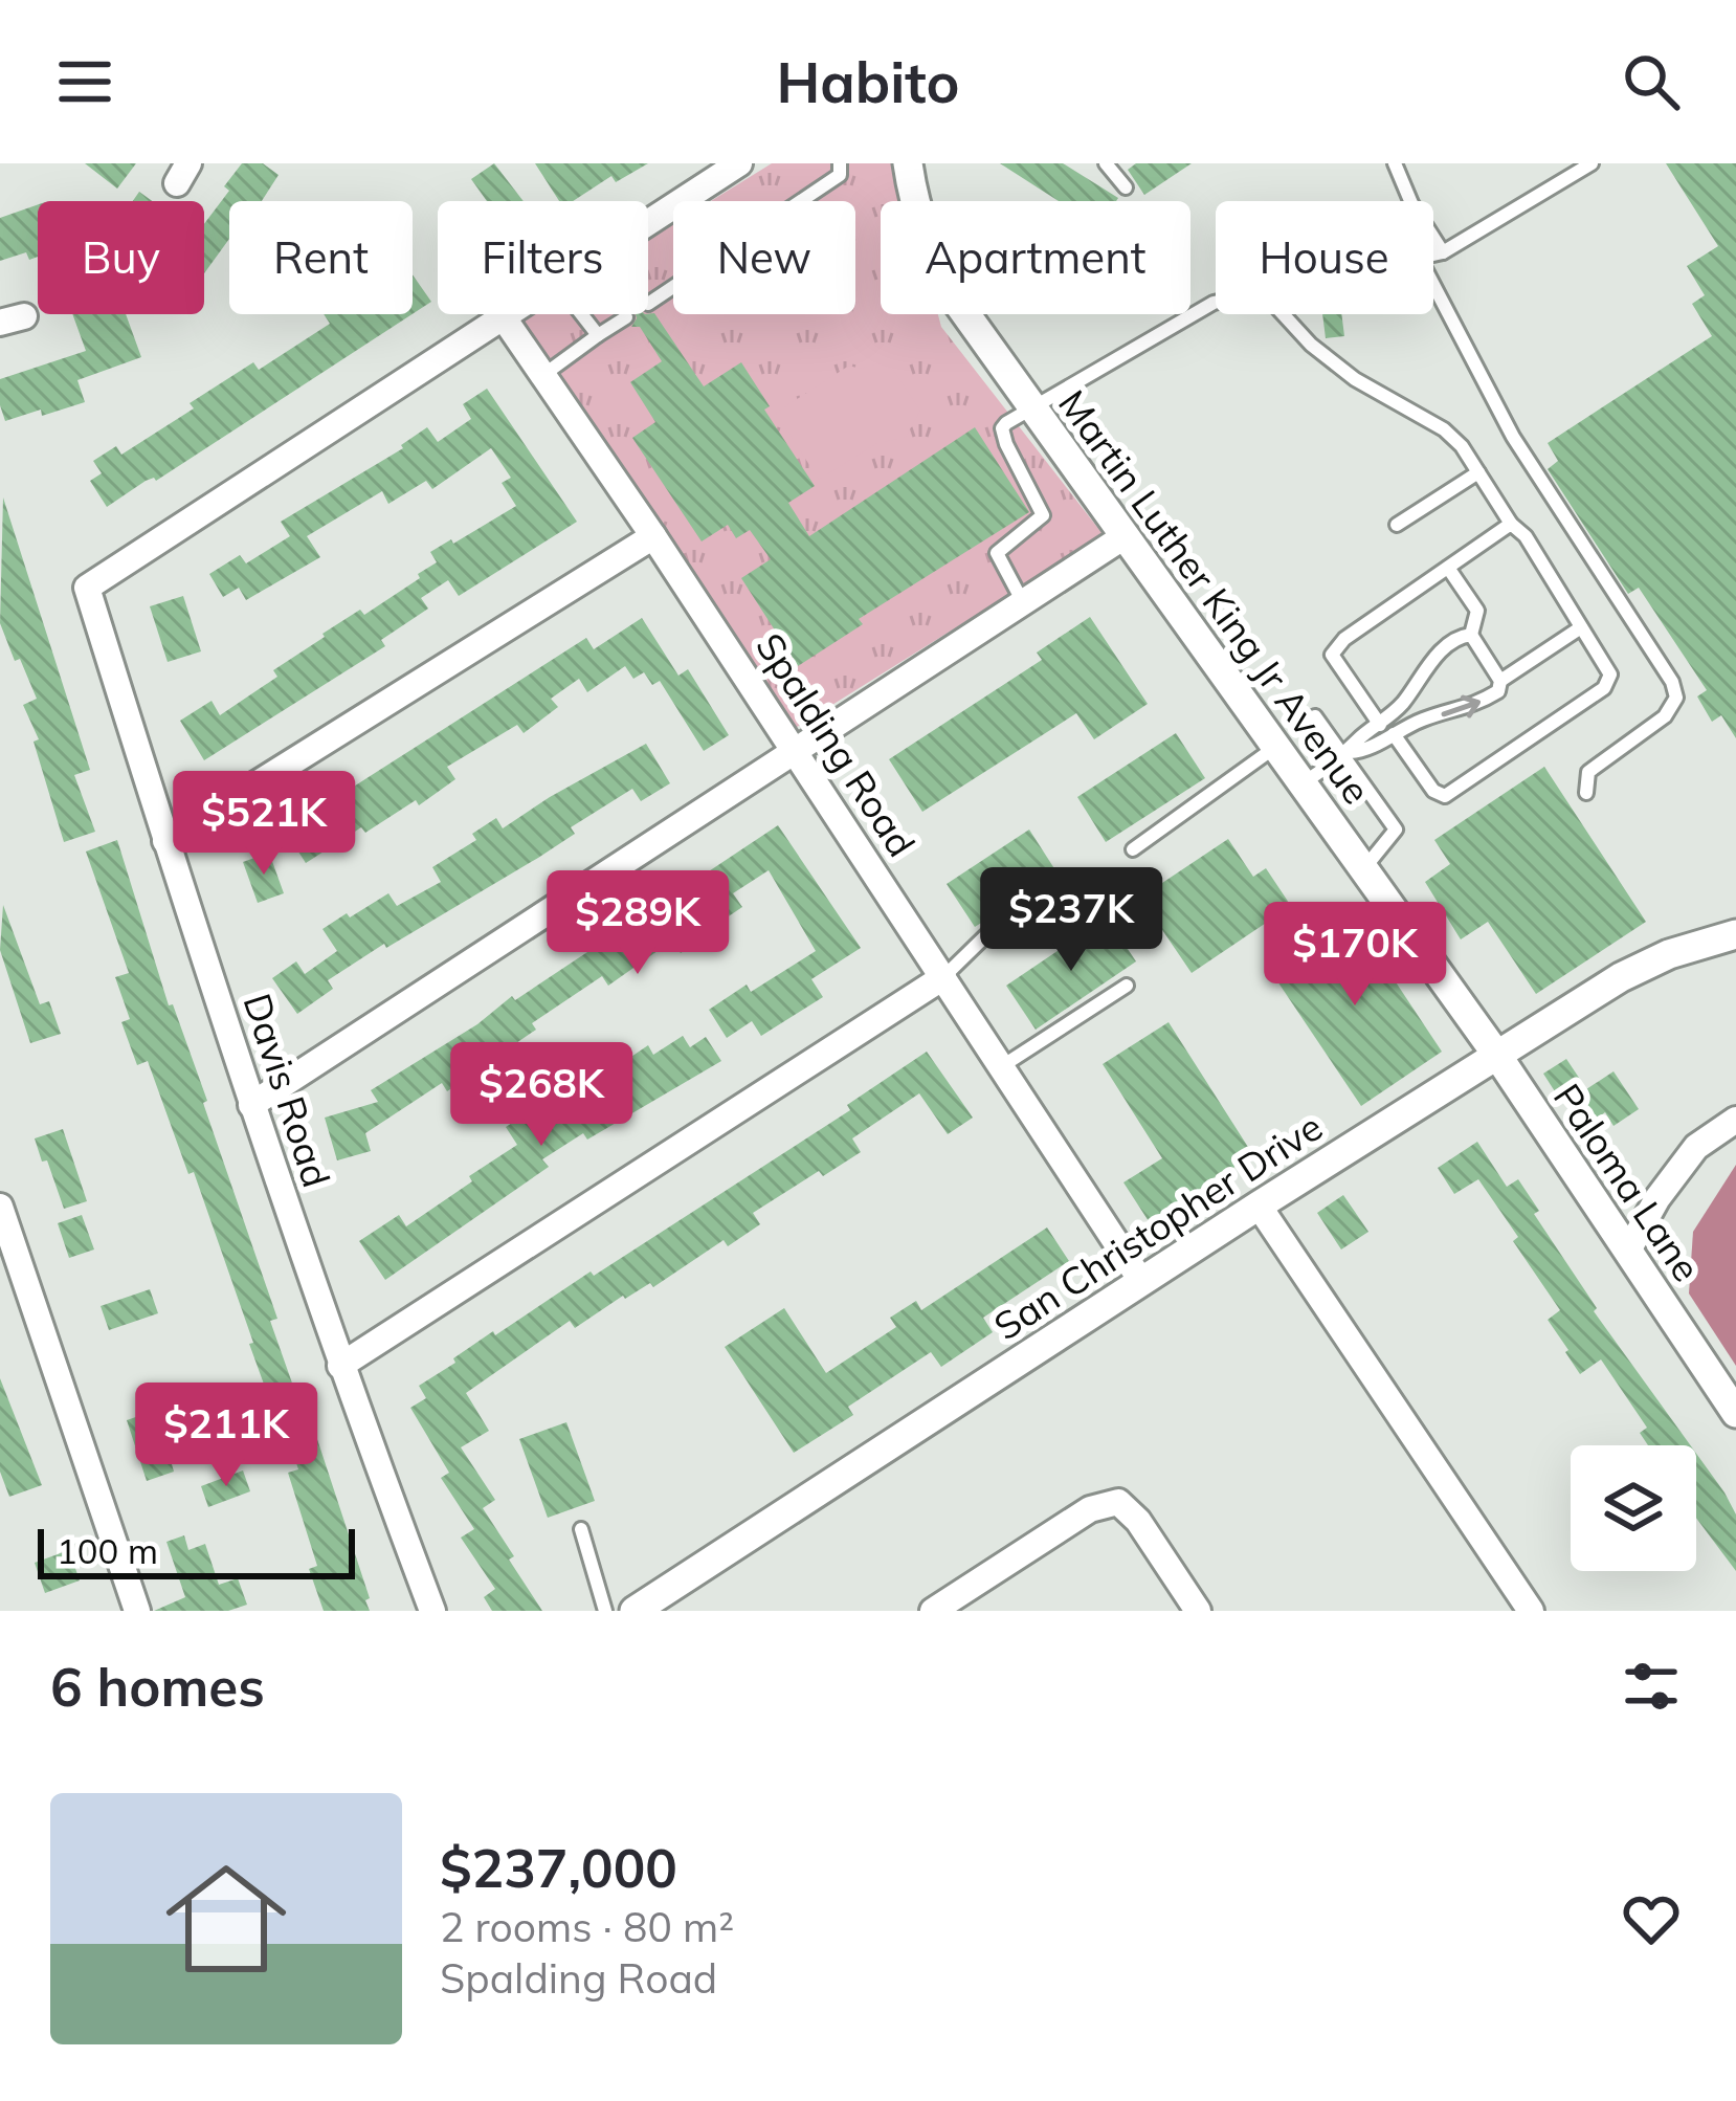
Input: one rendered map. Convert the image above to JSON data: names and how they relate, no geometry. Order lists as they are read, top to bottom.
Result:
{
  "streets": {
    "street": [
      "Martin Luther King Jr Avenue",
      "Spalding Road",
      "Davis Road",
      "Paloma Lane",
      "San Christopher Drive"
    ]
  },
  "crossings": [
    ["Martin Luther King Jr Avenue", "Paloma Lane"],
    ["Martin Luther King Jr Avenue", "San Christopher Drive"],
    ["Spalding Road", "Davis Road"],
    ["Spalding Road", "San Christopher Drive"],
    ["Paloma Lane", "San Christopher Drive"]
  ],
  "scale_bar": "100 m",
  "page": {
    "header": "Habito",
    "chip": [
      "Buy",
      "Rent",
      "Filters",
      "New",
      "Apartment",
      "House"
    ],
    "price": [
      "$521K",
      "$237K",
      "$289K",
      "$170K",
      "$268K",
      "$211K"
    ],
    "scale": "100 m",
    "heading": "6 homes",
    "list": [
      {
        "name": "$237,000",
        "note": "2 rooms · 80 m² · Spalding Road"
      }
    ]
  }
}
